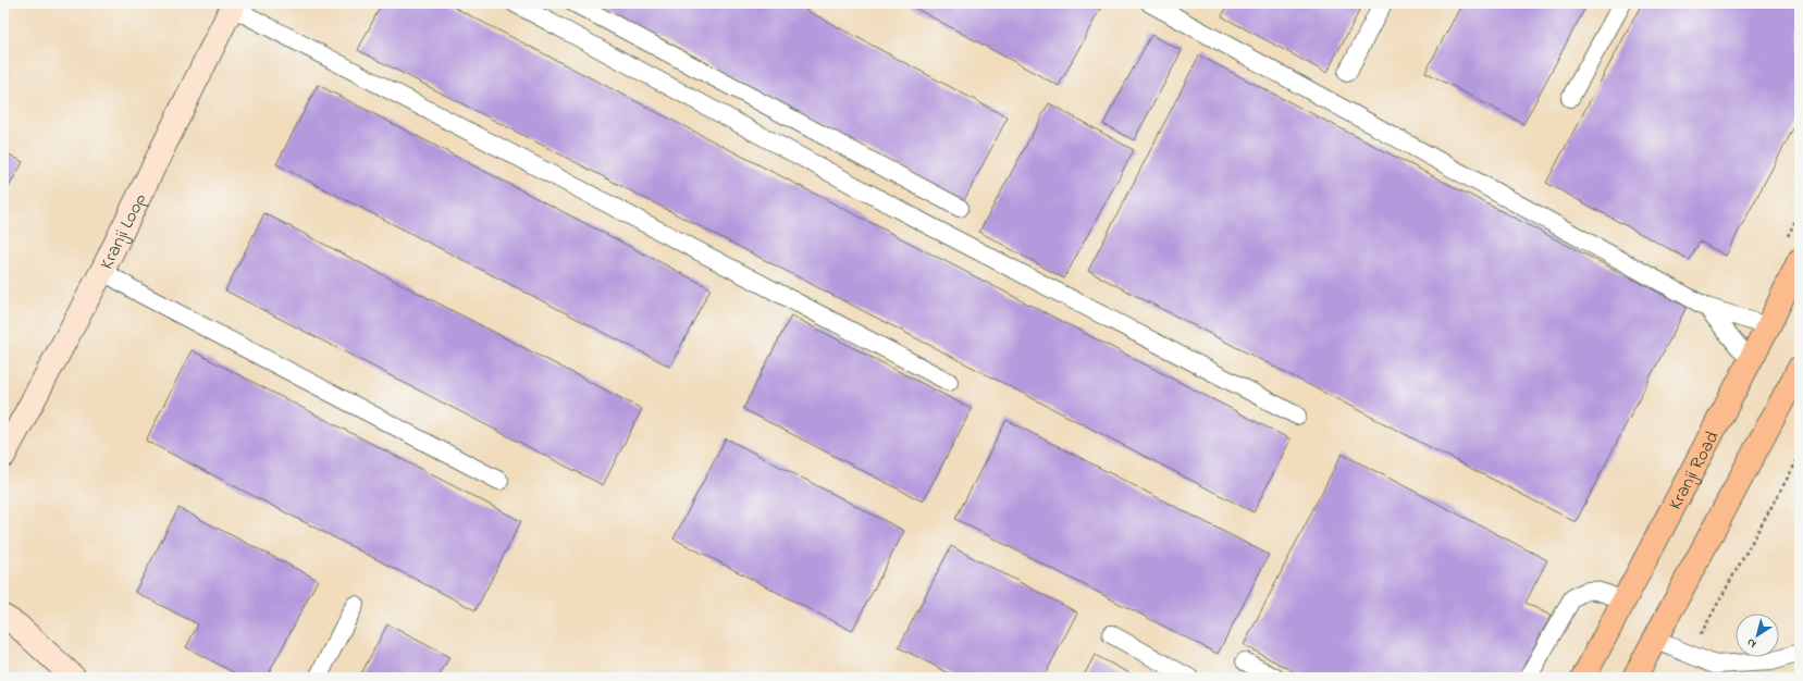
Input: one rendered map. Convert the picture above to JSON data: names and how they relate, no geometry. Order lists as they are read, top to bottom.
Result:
{
  "streets": {
    "main road": ["Kranji Road"],
    "street": ["Kranji Loop"]
  },
  "north": "bottom left"
}
